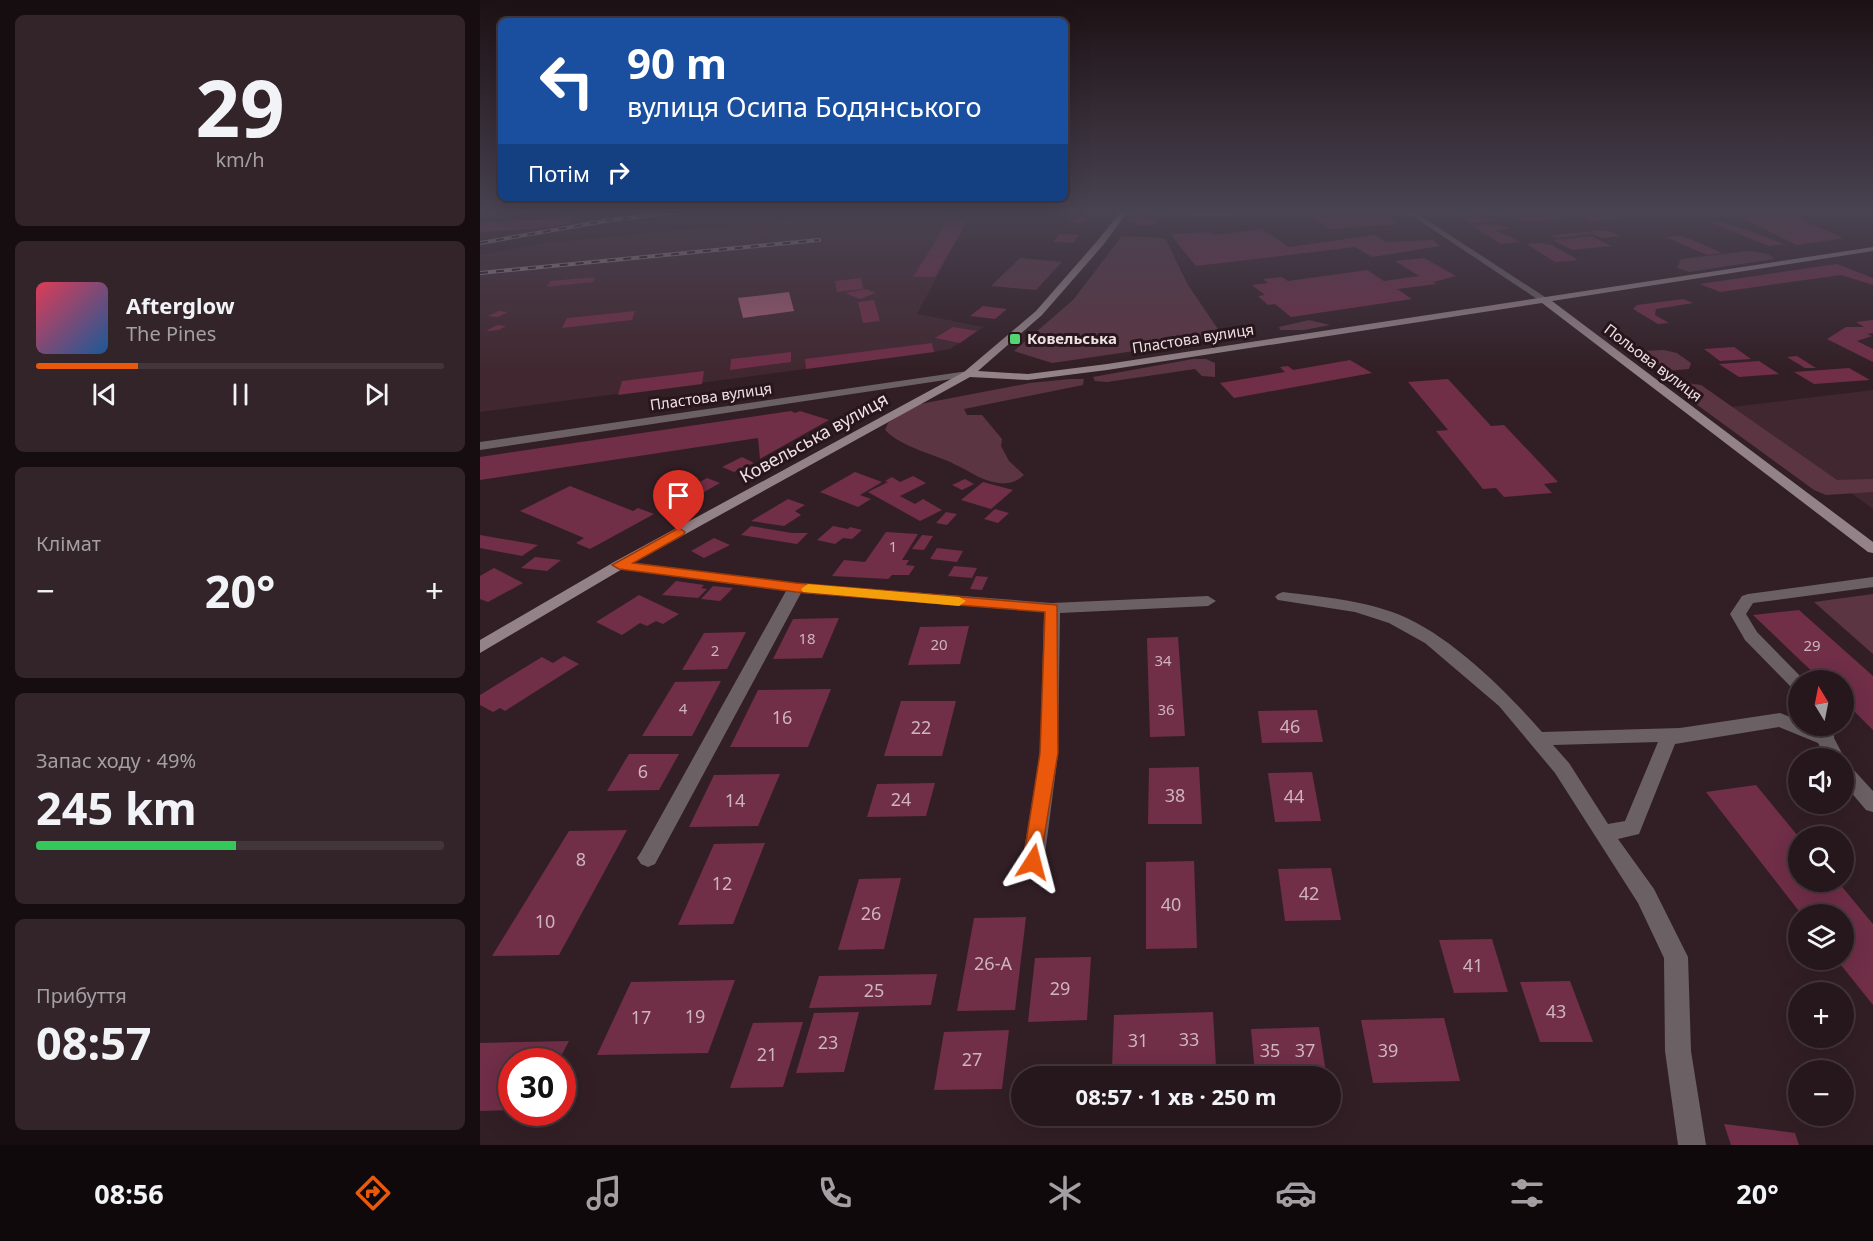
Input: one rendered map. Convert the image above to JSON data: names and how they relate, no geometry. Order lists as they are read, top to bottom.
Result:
{
  "streets": {
    "main road": ["Пластова вулиця", "Польова вулиця", "Ковельська вулиця"]
  },
  "crossings": [
    ["Пластова вулиця", "Польова вулиця"],
    ["Пластова вулиця", "Ковельська вулиця"]
  ],
  "places": {
    "transit": ["Ковельська"]
  },
  "house_numbers": [
    "1",
    "18",
    "20",
    "29",
    "2",
    "34",
    "4",
    "36",
    "16",
    "46",
    "22",
    "6",
    "38",
    "44",
    "24",
    "14",
    "8",
    "12",
    "42",
    "40",
    "26",
    "10",
    "26-А",
    "41",
    "29",
    "25",
    "43",
    "19",
    "17",
    "33",
    "31",
    "23",
    "35",
    "37",
    "39",
    "21",
    "27"
  ],
  "north": "top",
  "page": {
    "tile": [
      ["29", "km/h"],
      "Клімат",
      ["Запас ходу · 49%", "245 km"],
      ["Прибуття", "08:57"]
    ],
    "turn": ["90 m", "вулиця Осипа Бодянського"],
    "then": "Потім",
    "song": ["Afterglow", "The Pines"],
    "heat": ["−", "20°", "+"],
    "map_buttons": ["+", "−"],
    "limit": "30",
    "trip": "08:57 · 1 хв · 250 m",
    "tabs": ["08:56", "20°"]
  }
}
